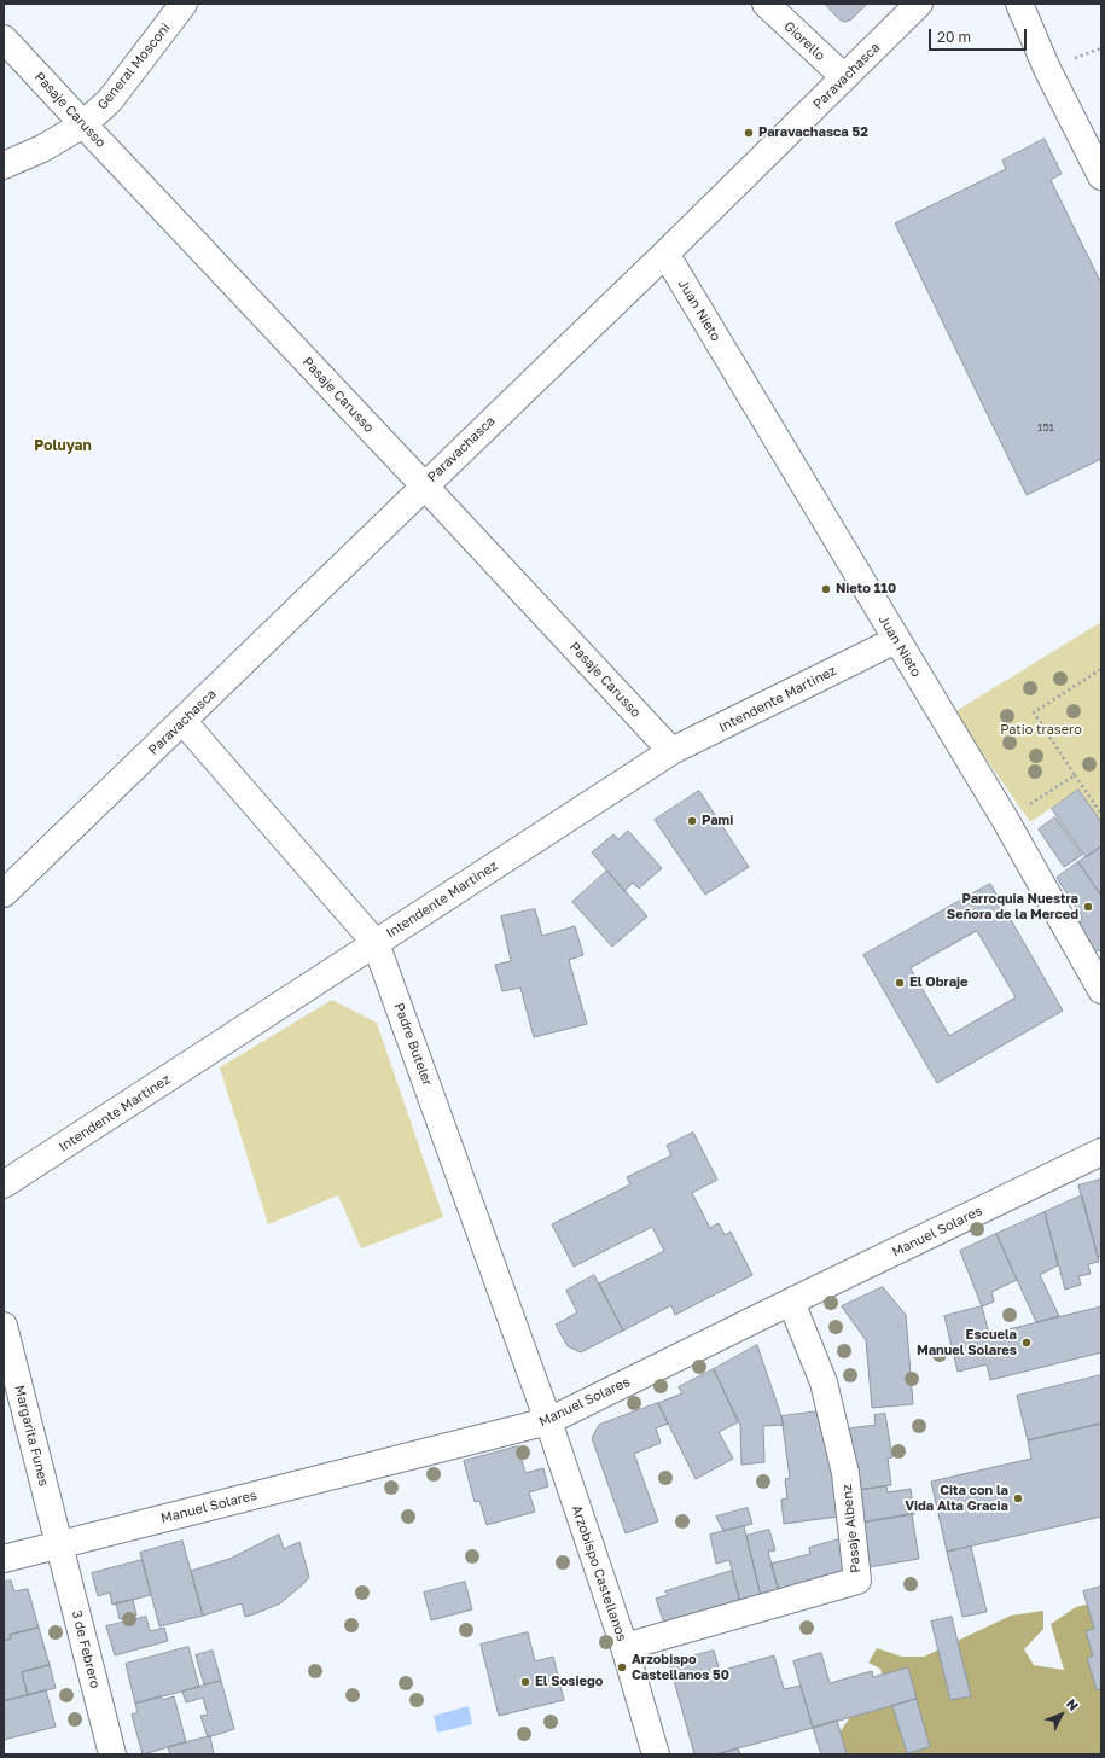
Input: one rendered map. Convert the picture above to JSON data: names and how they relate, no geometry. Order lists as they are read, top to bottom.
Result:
{
  "streets": {
    "street": [
      "Giorello",
      "General Mosconi",
      "Paravachasca",
      "Pasaje Carusso",
      "Juan Nieto",
      "Intendente Martinez",
      "Padre Buteler",
      "Manuel Solares",
      "Margarita Funes",
      "Pasaje Albenz",
      "Arzobispo Castellanos",
      "3 de Febrero"
    ]
  },
  "crossings": [
    ["Giorello", "Paravachasca"],
    ["General Mosconi", "Pasaje Carusso"],
    ["Paravachasca", "Pasaje Carusso"],
    ["Paravachasca", "Juan Nieto"],
    ["Paravachasca", "Padre Buteler"],
    ["Pasaje Carusso", "Intendente Martinez"],
    ["Juan Nieto", "Intendente Martinez"],
    ["Intendente Martinez", "Padre Buteler"],
    ["Padre Buteler", "Manuel Solares"],
    ["Padre Buteler", "Arzobispo Castellanos"],
    ["Manuel Solares", "Margarita Funes"],
    ["Manuel Solares", "Pasaje Albenz"],
    ["Manuel Solares", "Arzobispo Castellanos"],
    ["Manuel Solares", "3 de Febrero"],
    ["Margarita Funes", "3 de Febrero"],
    ["Pasaje Albenz", "Arzobispo Castellanos"]
  ],
  "districts": ["Poluyan"],
  "parks": ["Patio trasero"],
  "places": [
    "Paravachasca 52",
    "Nieto 110",
    "Pami",
    "Parroquia Nuestra Señora de la Merced",
    "El Obraje",
    "Escuela Manuel Solares",
    "Cita con la Vida Alta Gracia",
    "Arzobispo Castellanos 50",
    "El Sosiego"
  ],
  "house_numbers": ["151"],
  "scale_bar": "20 m",
  "north": "top right"
}
